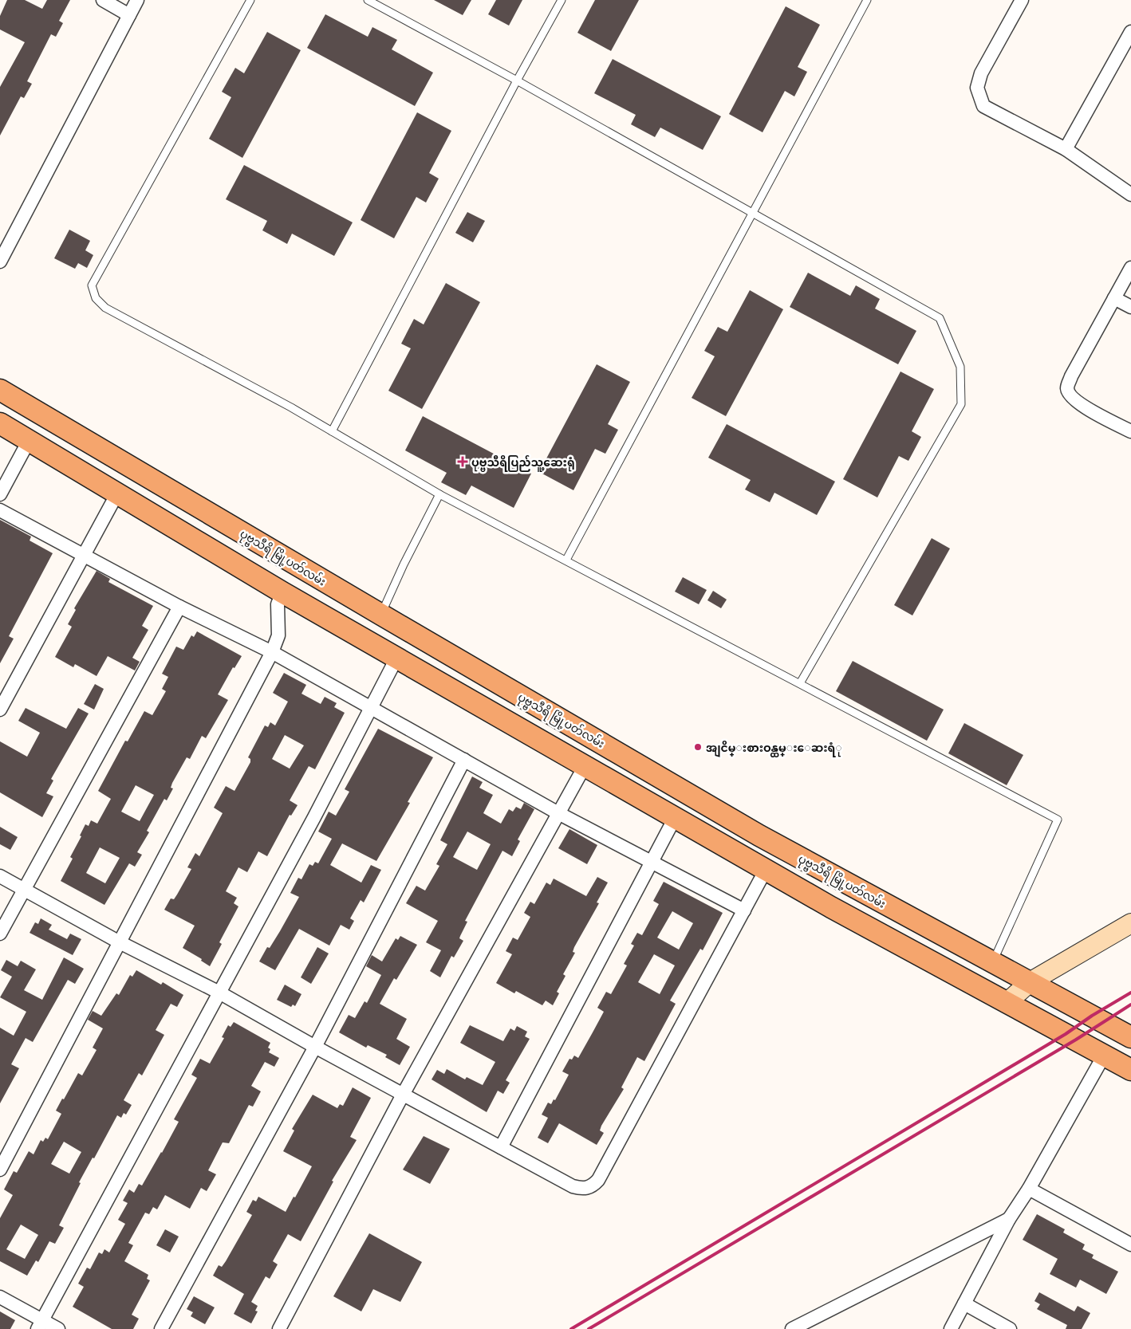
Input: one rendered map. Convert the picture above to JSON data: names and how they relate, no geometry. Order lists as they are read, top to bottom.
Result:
{
  "streets": {
    "main road": ["ပုဗ္ဗသီရိ မြို့ပတ်လမ်း"]
  },
  "places": {
    "health": ["ပုဗ္ဗသီရိပြည်သူ့ဆေးရုံ"],
    "other": ["အျငိမ္းစားဝန္ထမ္းေဆးရံု"]
  }
}
